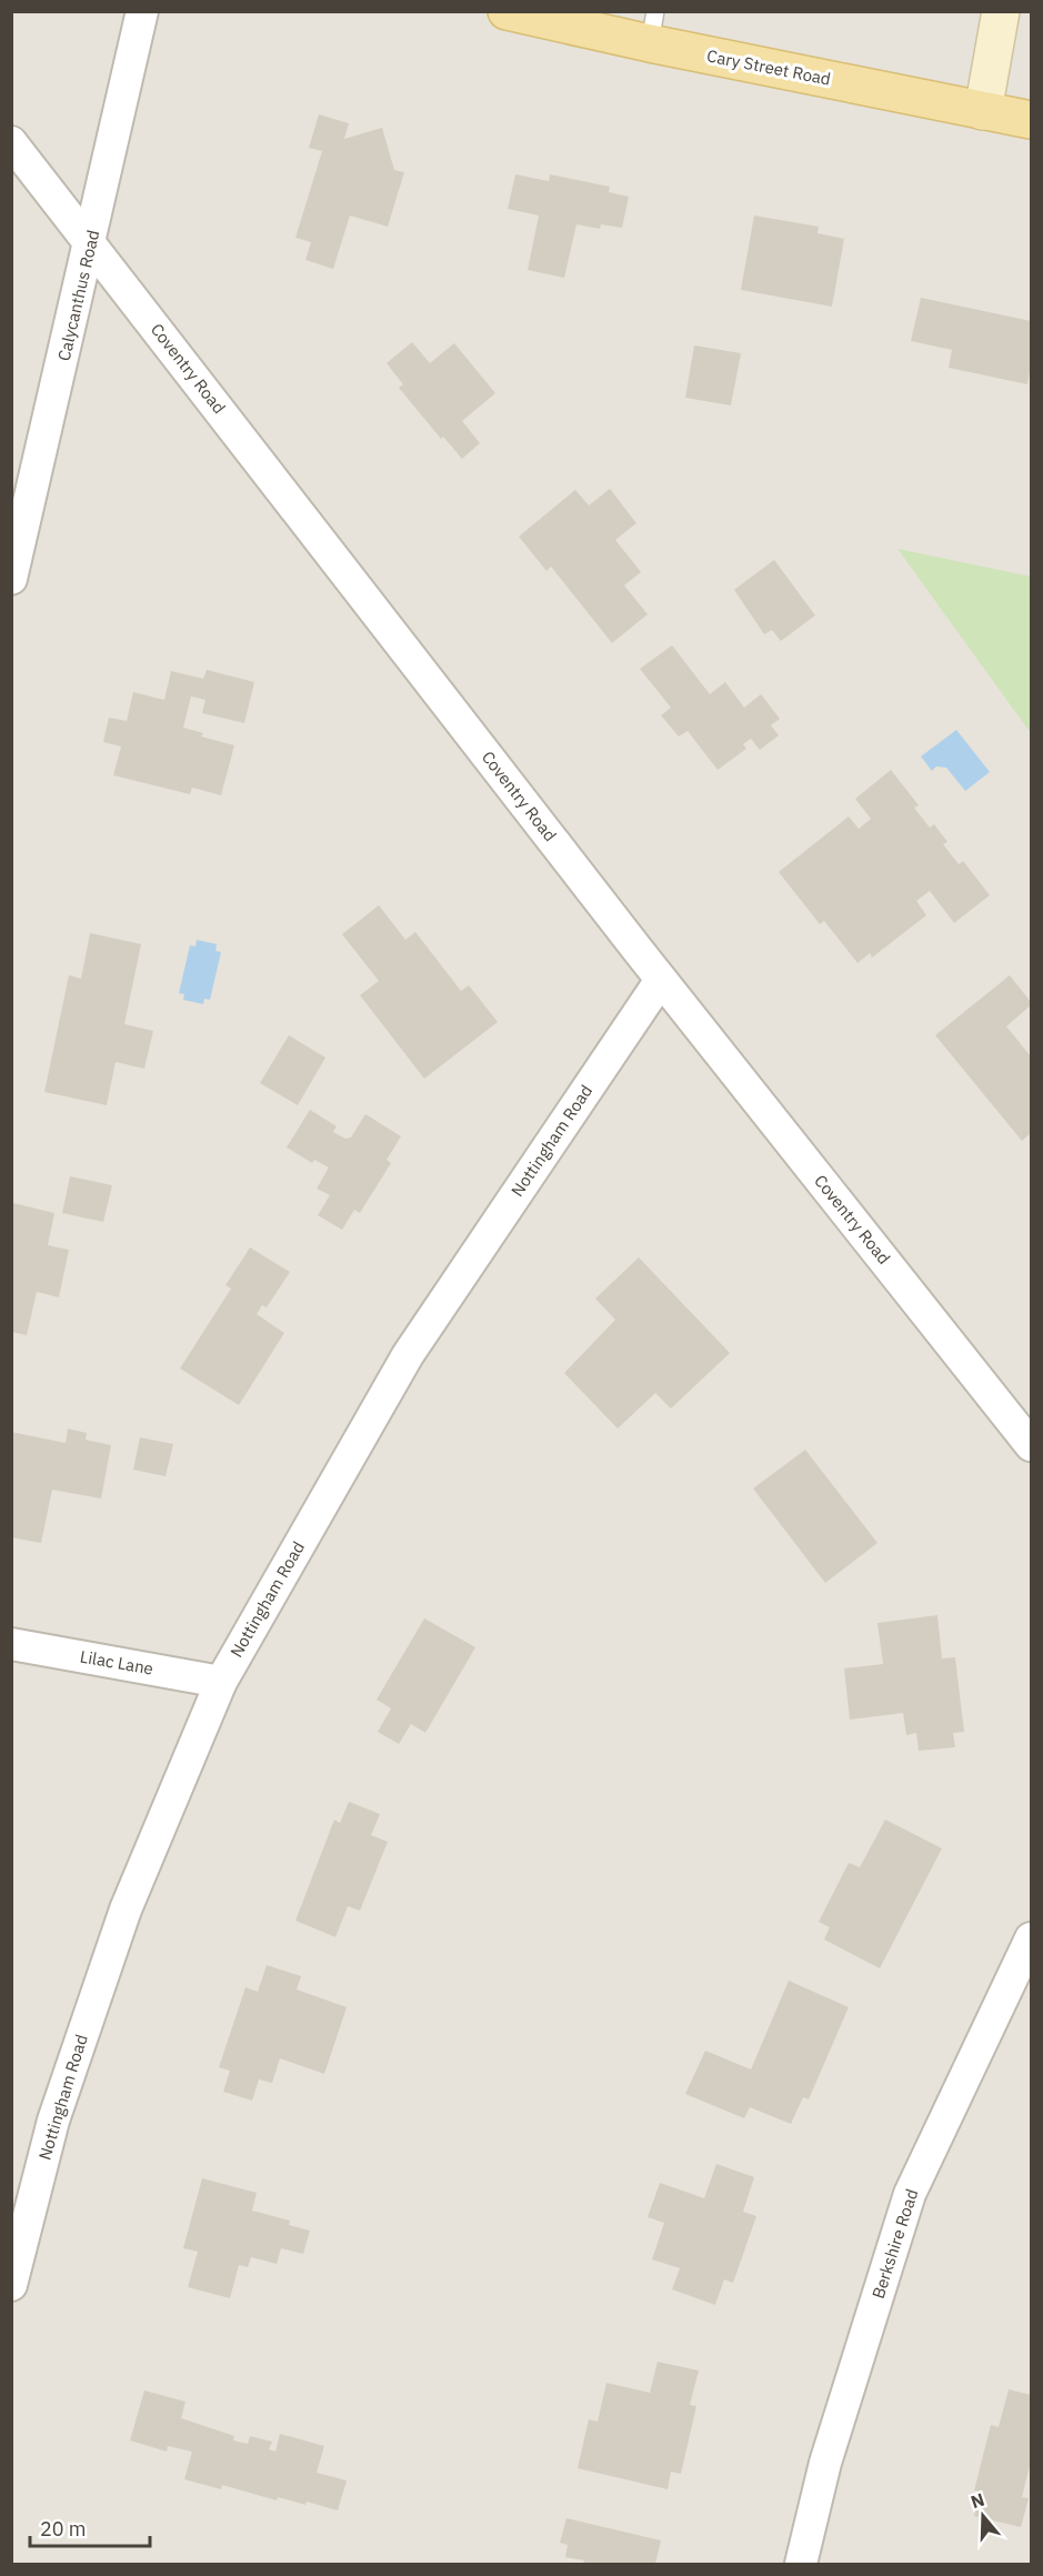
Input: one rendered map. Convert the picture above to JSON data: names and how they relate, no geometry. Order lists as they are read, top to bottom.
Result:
{
  "streets": {
    "main road": ["Cary Street Road"],
    "street": [
      "Calycanthus Road",
      "Coventry Road",
      "Nottingham Road",
      "Lilac Lane",
      "Berkshire Road"
    ]
  },
  "crossings": [
    ["Calycanthus Road", "Coventry Road"],
    ["Coventry Road", "Nottingham Road"],
    ["Nottingham Road", "Lilac Lane"]
  ],
  "scale_bar": "20 m",
  "north": "top"
}
